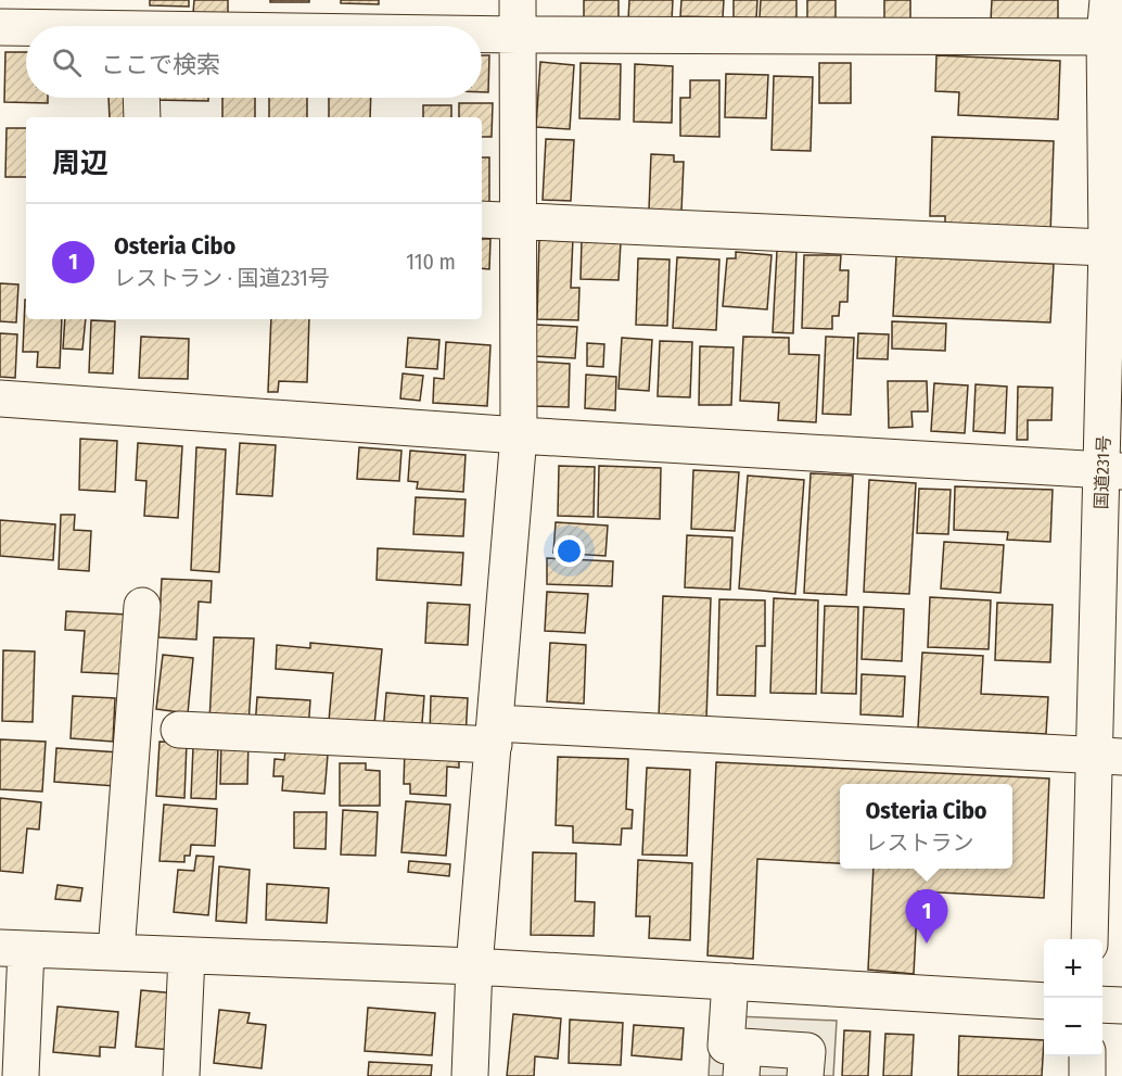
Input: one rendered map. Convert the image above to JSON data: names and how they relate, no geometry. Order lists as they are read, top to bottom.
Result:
{
  "streets": {
    "main road": ["国道231号"]
  },
  "page": {
    "search": "ここで検索",
    "heading": "周辺",
    "list": [
      {
        "mark": "1",
        "name": "Osteria Cibo",
        "note": "レストラン · 国道231号",
        "value": "110 m"
      }
    ],
    "popup": ["Osteria Cibo", "レストラン"],
    "pins": "1",
    "map_buttons": ["+", "−"]
  }
}
